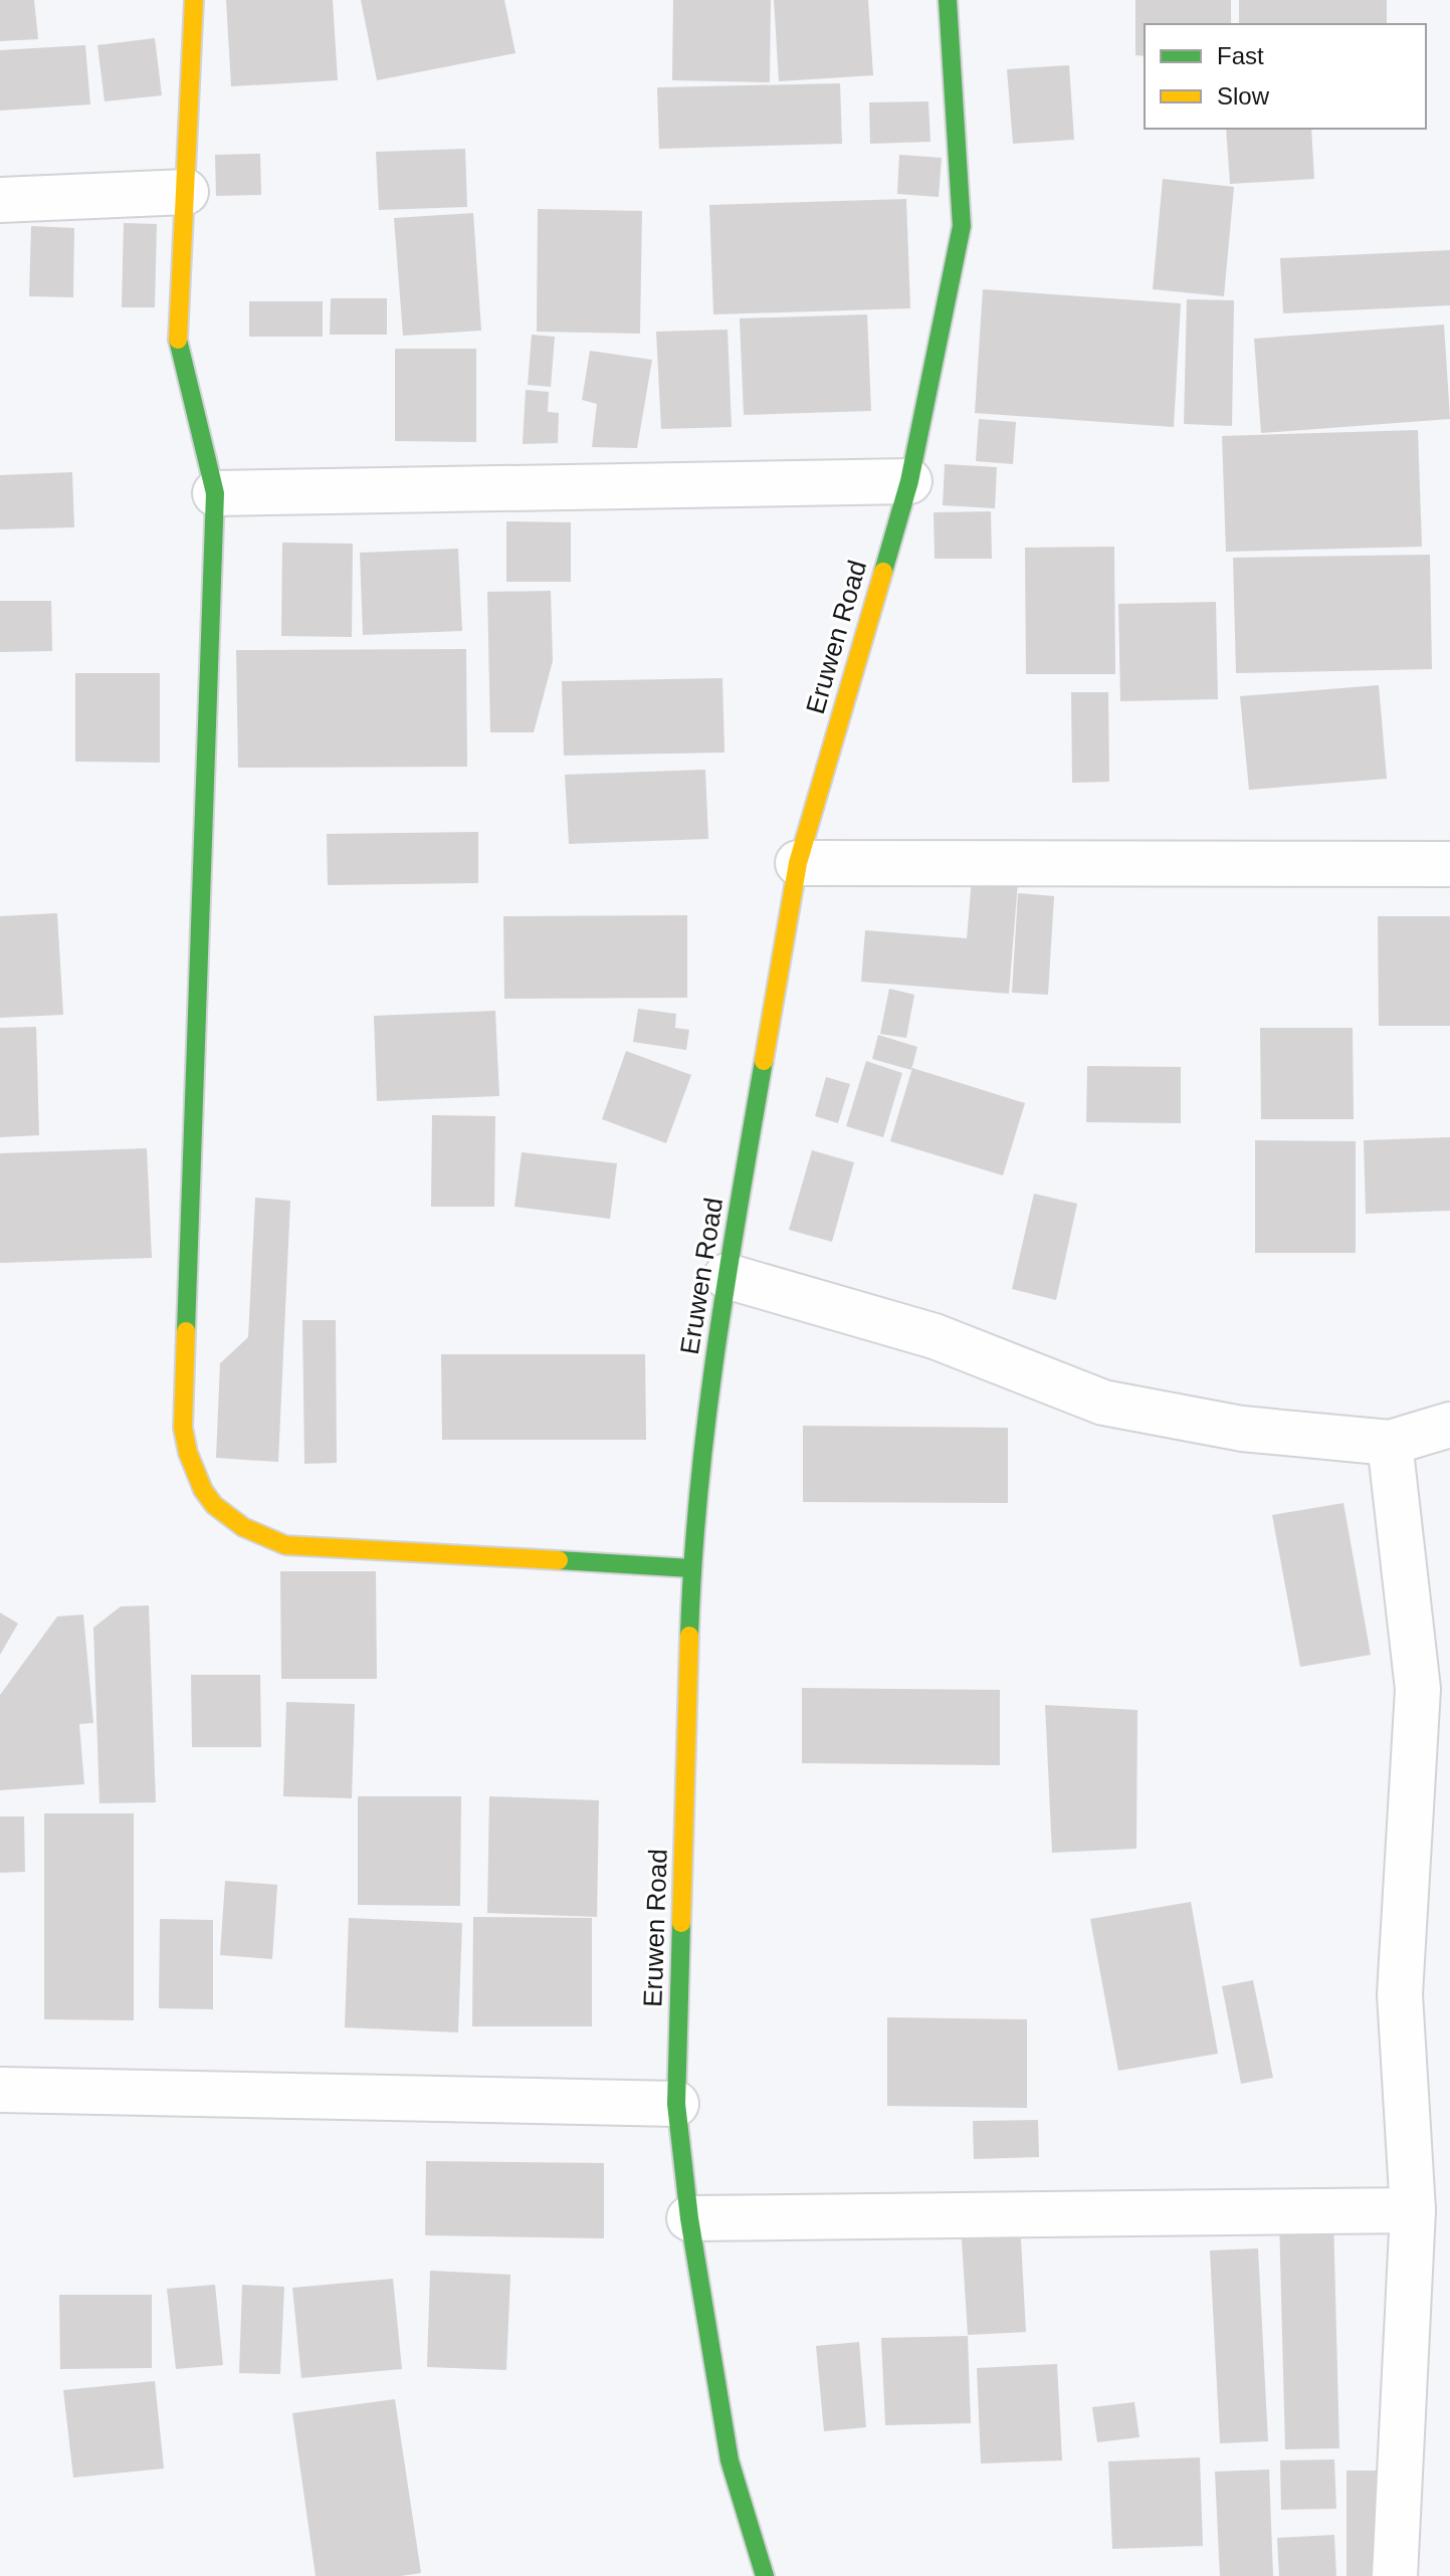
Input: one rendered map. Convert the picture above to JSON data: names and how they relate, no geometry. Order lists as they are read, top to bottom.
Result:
{
  "streets": {
    "street": ["Eruwen Road"]
  },
  "legend": ["Fast", "Slow"]
}
